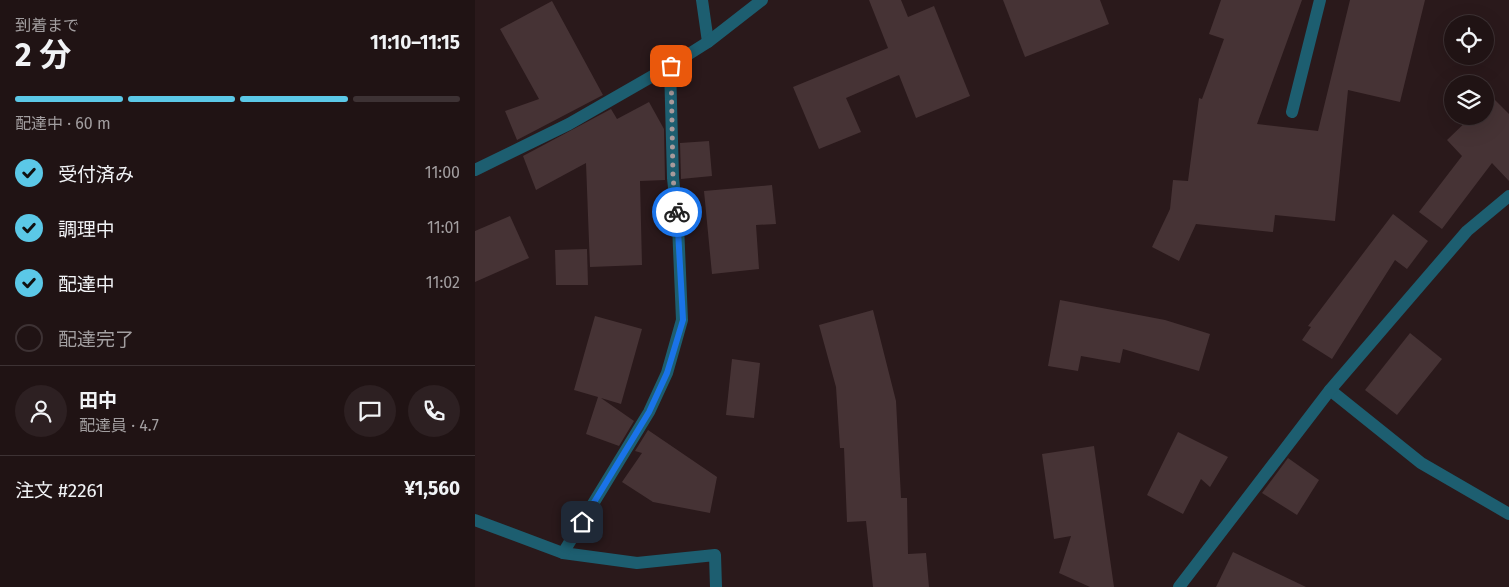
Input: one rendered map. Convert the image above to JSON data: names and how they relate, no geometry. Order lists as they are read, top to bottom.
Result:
{
  "page": {
    "heading": ["2 分", "到着まで", "11:10–11:15"],
    "panel": [
      "田中",
      "配達員 · 4.7",
      "注文 #2261",
      "¥1,560"
    ],
    "bar": "配達中 · 60 m",
    "list": [
      ["受付済み", "11:00"],
      ["調理中", "11:01"],
      ["配達中", "11:02"],
      "配達完了"
    ]
  }
}
